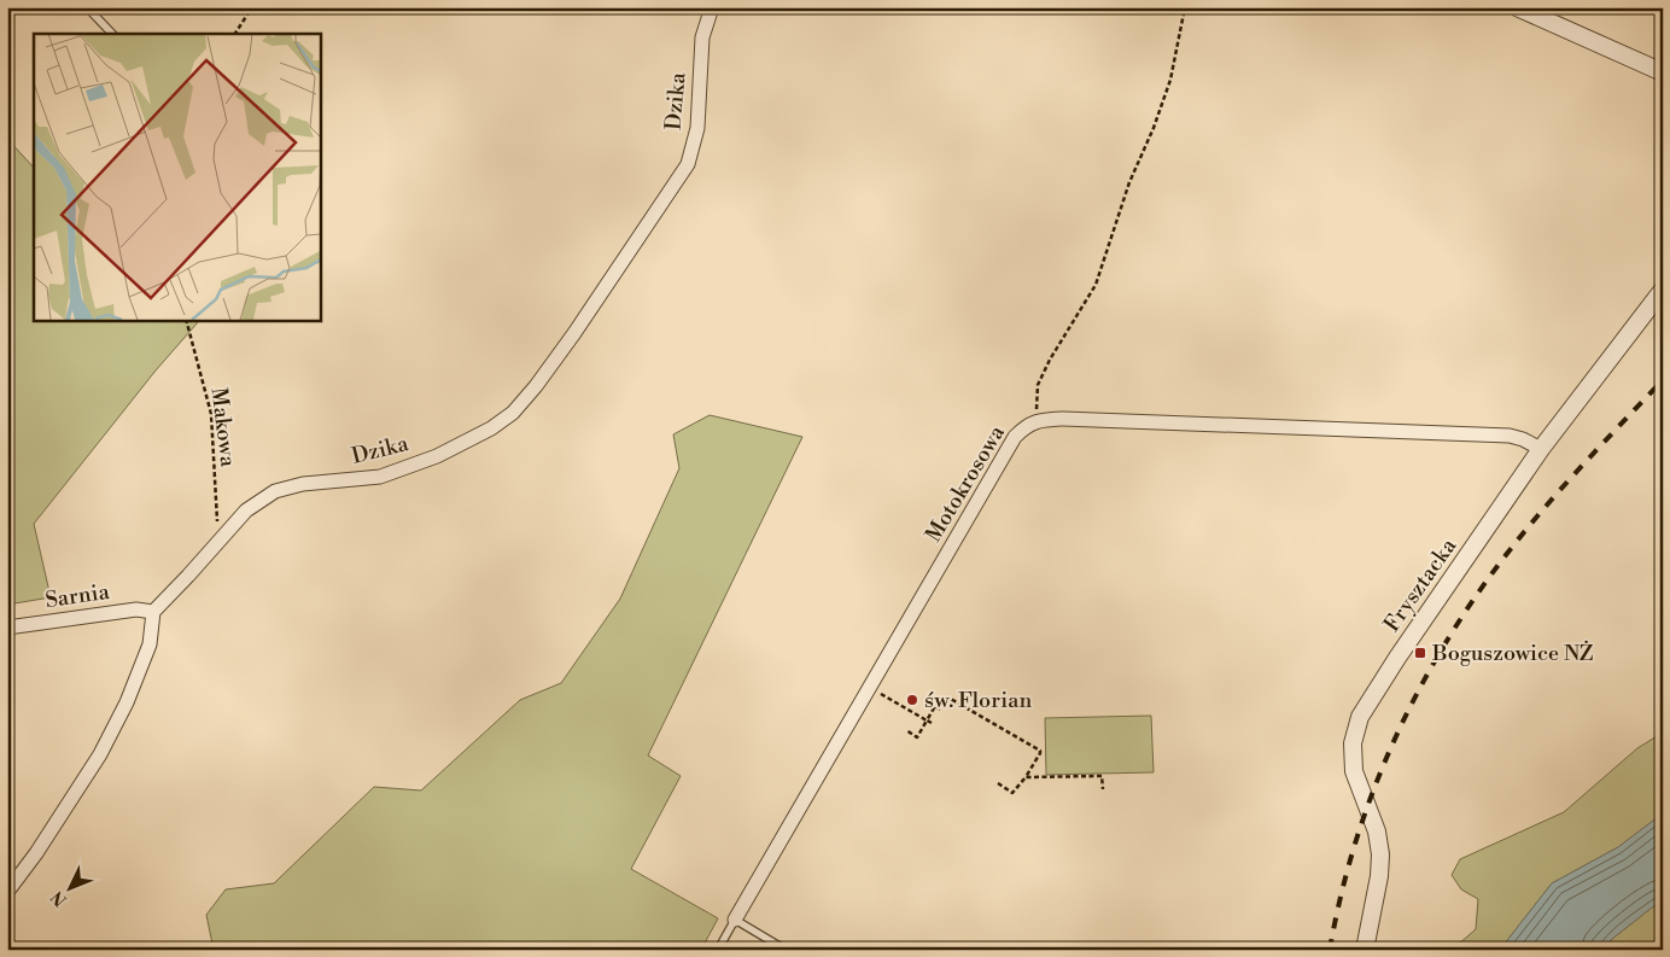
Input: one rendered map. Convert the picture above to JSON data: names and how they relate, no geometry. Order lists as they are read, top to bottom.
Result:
{
  "streets": {
    "street": [
      "Dzika",
      "Motokrosowa",
      "Frysztacka",
      "Sarnia"
    ],
    "path": ["Makowa"]
  },
  "crossings": [
    ["Dzika", "Makowa"],
    ["Dzika", "Sarnia"]
  ],
  "places": {
    "transit": ["Boguszowice NŻ"],
    "other": ["św. Florian"]
  },
  "north": "bottom left"
}
